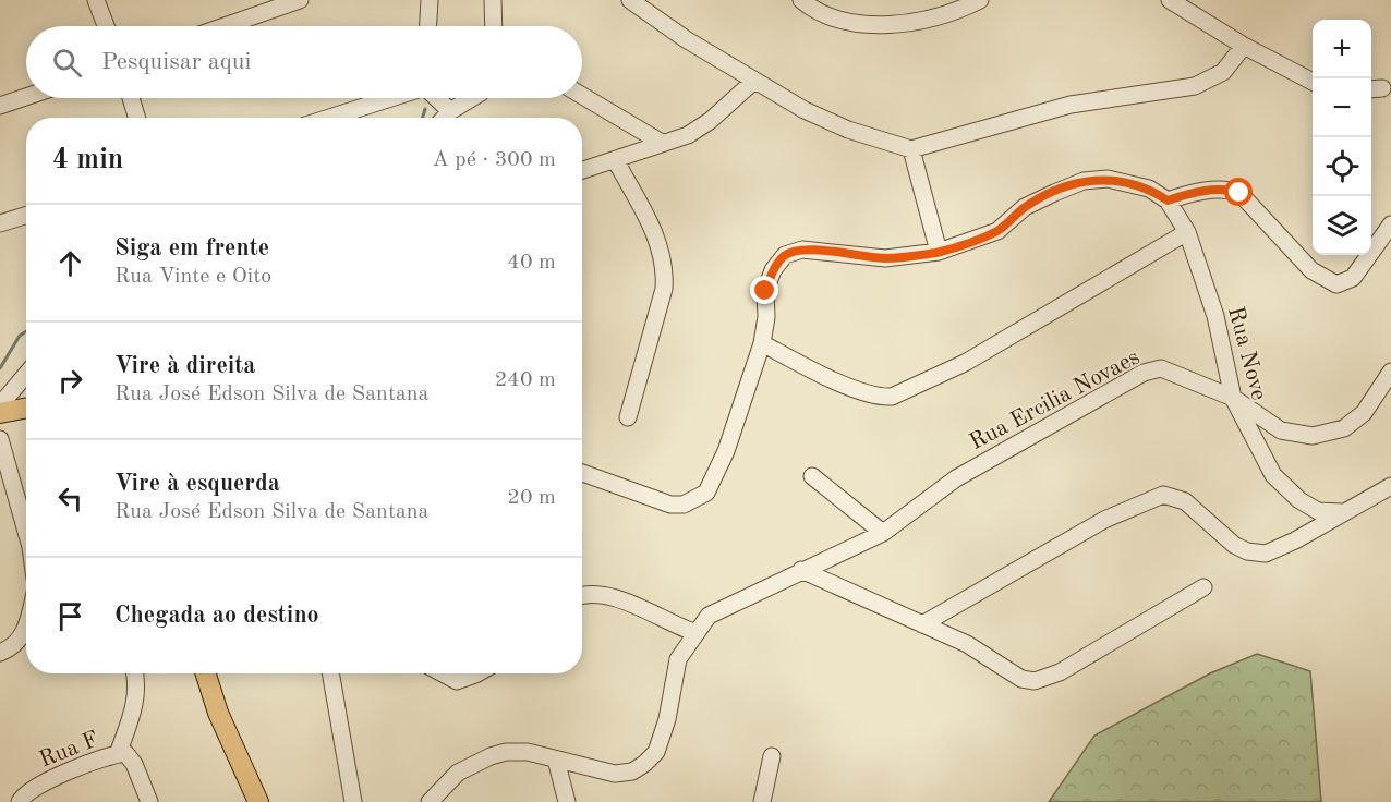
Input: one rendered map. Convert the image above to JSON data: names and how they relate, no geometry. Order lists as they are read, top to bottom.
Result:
{
  "streets": {
    "street": ["Rua Nove", "Rua Ercilia Novaes", "Rua F"]
  },
  "crossings": [
    ["Rua Nove", "Rua Ercilia Novaes"]
  ],
  "page": {
    "map_buttons": ["+", "−"],
    "search": "Pesquisar aqui",
    "heading": ["4 min", "A pé · 300 m"],
    "list": [
      ["Siga em frente", "Rua Vinte e Oito", "40 m"],
      ["Vire à direita", "Rua José Edson Silva de Santana", "240 m"],
      ["Vire à esquerda", "Rua José Edson Silva de Santana", "20 m"],
      "Chegada ao destino"
    ]
  }
}
